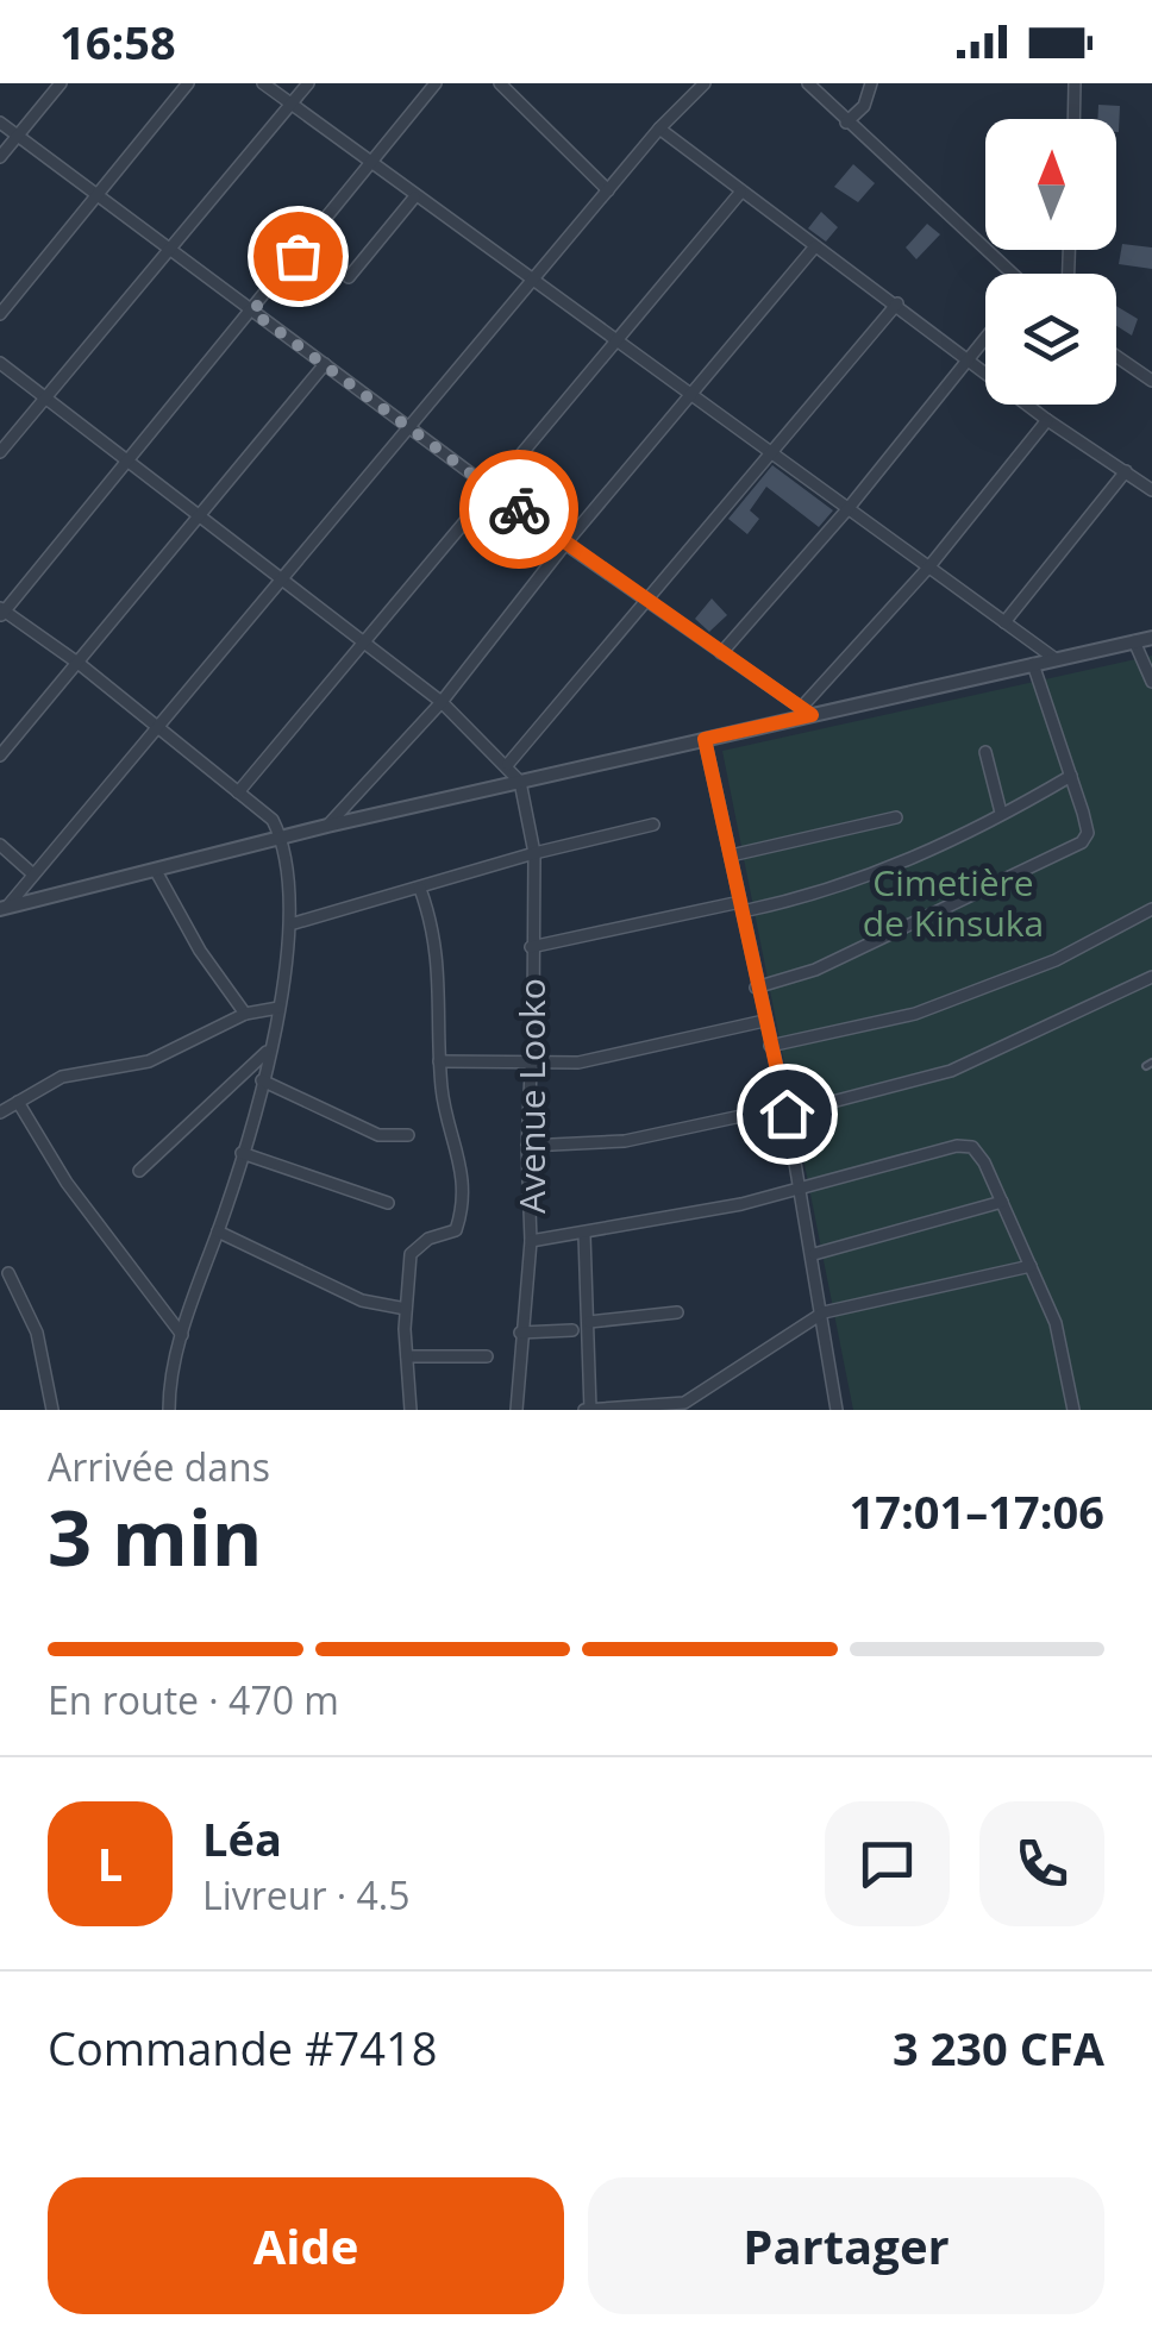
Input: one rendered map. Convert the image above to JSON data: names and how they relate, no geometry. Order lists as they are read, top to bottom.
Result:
{
  "streets": {
    "street": ["Avenue Looko"]
  },
  "parks": ["Cimetière de Kinsuka"],
  "north": "top",
  "page": {
    "status": "16:58",
    "heading": ["3 min", "Arrivée dans", "17:01–17:06"],
    "panel": [
      "Léa",
      "Livreur · 4.5",
      "Commande #7418",
      "3 230 CFA"
    ],
    "bar": "En route · 470 m",
    "round": "L",
    "buttons": ["Aide", "Partager"]
  }
}
